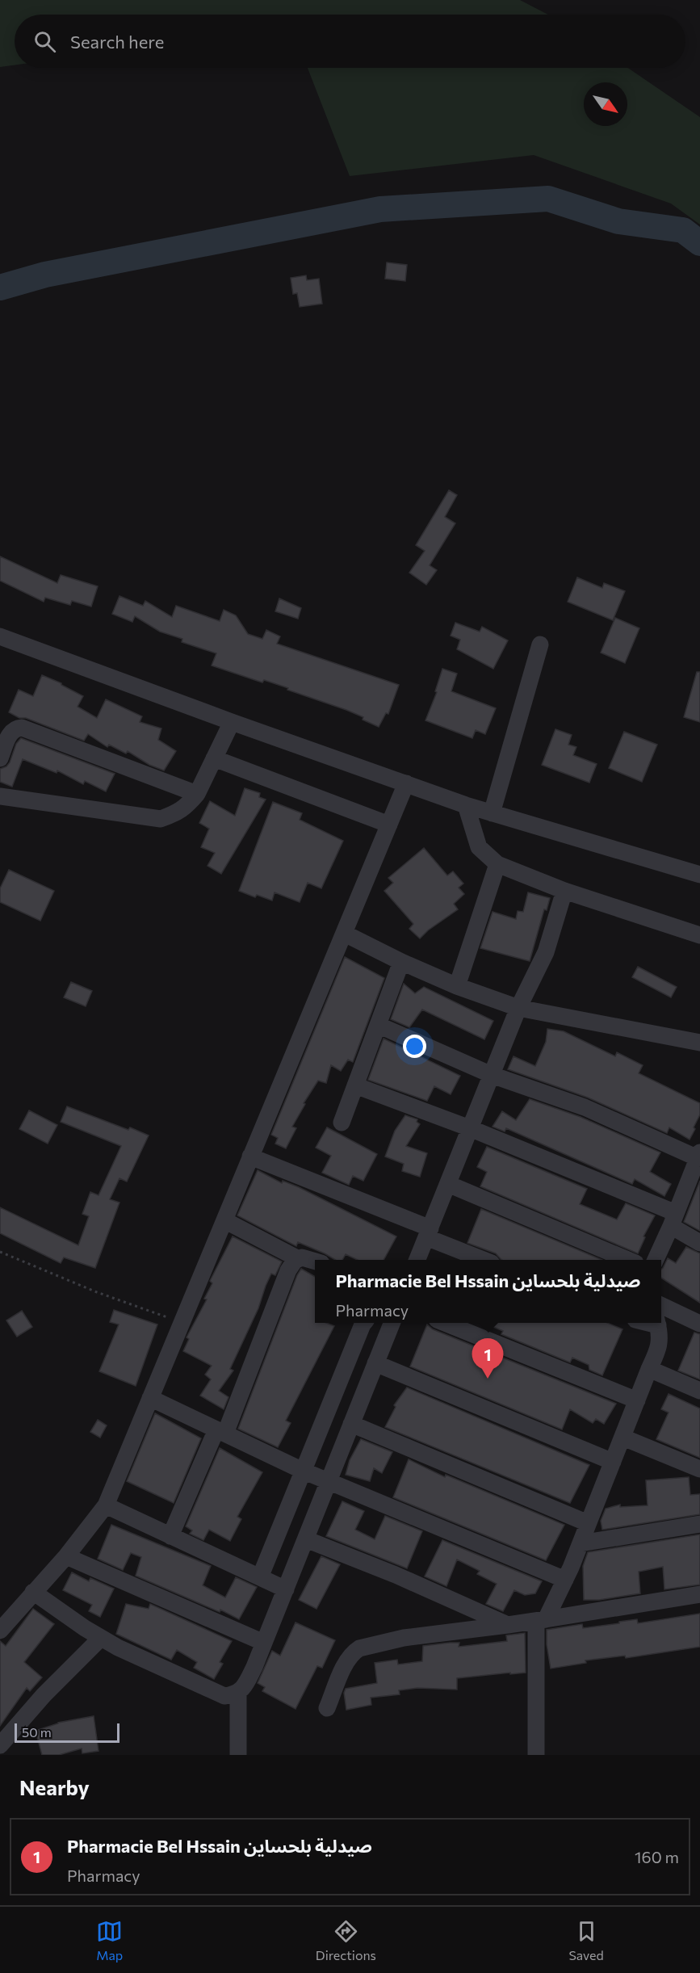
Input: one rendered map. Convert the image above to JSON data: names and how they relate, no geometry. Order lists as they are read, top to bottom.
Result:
{
  "scale_bar": "50 m",
  "north": "bottom right",
  "page": {
    "search": "Search here",
    "popup": ["Pharmacie Bel Hssain صيدلية بلحساين", "Pharmacy"],
    "pins": "1",
    "scale": "50 m",
    "heading": "Nearby",
    "list": [
      {
        "mark": "1",
        "name": "Pharmacie Bel Hssain صيدلية بلحساين",
        "note": "Pharmacy",
        "value": "160 m"
      }
    ],
    "nav": ["Map", "Directions", "Saved"]
  }
}
